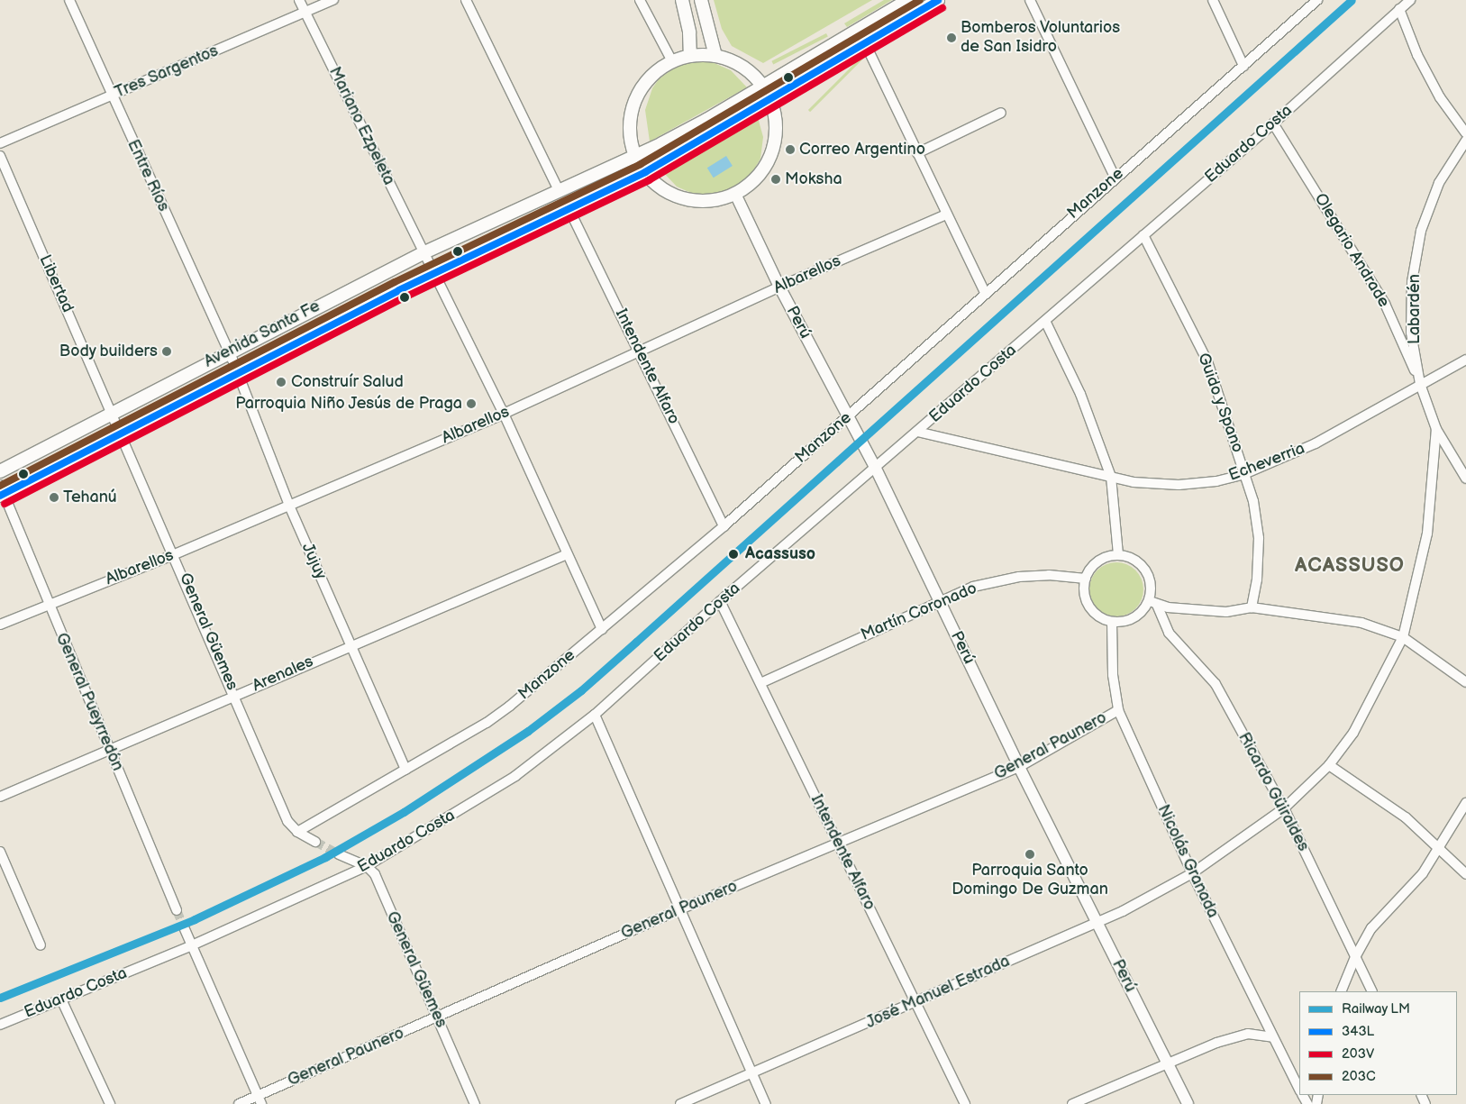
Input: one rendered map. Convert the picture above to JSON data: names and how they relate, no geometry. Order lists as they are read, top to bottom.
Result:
{
  "streets": {
    "main road": ["Avenida Santa Fe"],
    "street": [
      "Tres Sargentos",
      "Mariano Ezpeleta",
      "Eduardo Costa",
      "Entre Ríos",
      "Manzone",
      "Olegario Andrade",
      "Albarellos",
      "Libertad",
      "Labardén",
      "Perú",
      "Intendente Alfaro",
      "Guido y Spano",
      "Echeverria",
      "Jujuy",
      "Martín Coronado",
      "General Güemes",
      "Arenales",
      "General Pueyrredón",
      "General Paunero",
      "Ricardo Güiraldes",
      "Nicolás Granada",
      "José Manuel Estrada"
    ]
  },
  "crossings": [
    ["Tres Sargentos", "Mariano Ezpeleta"],
    ["Tres Sargentos", "Entre Ríos"],
    ["Mariano Ezpeleta", "Manzone"],
    ["Mariano Ezpeleta", "Albarellos"],
    ["Mariano Ezpeleta", "Avenida Santa Fe"],
    ["Mariano Ezpeleta", "Arenales"],
    ["Eduardo Costa", "Olegario Andrade"],
    ["Eduardo Costa", "Perú"],
    ["Eduardo Costa", "Intendente Alfaro"],
    ["Eduardo Costa", "Guido y Spano"],
    ["Eduardo Costa", "Echeverria"],
    ["Eduardo Costa", "General Güemes"],
    ["Entre Ríos", "Avenida Santa Fe"],
    ["Entre Ríos", "Jujuy"],
    ["Manzone", "Perú"],
    ["Manzone", "Intendente Alfaro"],
    ["Manzone", "Jujuy"],
    ["Manzone", "General Güemes"],
    ["Olegario Andrade", "Labardén"],
    ["Olegario Andrade", "Echeverria"],
    ["Albarellos", "Perú"],
    ["Albarellos", "Intendente Alfaro"],
    ["Albarellos", "Jujuy"],
    ["Albarellos", "General Güemes"],
    ["Albarellos", "General Pueyrredón"],
    ["Libertad", "Avenida Santa Fe"],
    ["Libertad", "General Güemes"],
    ["Labardén", "Echeverria"],
    ["Perú", "Martín Coronado"],
    ["Perú", "General Paunero"],
    ["Perú", "José Manuel Estrada"],
    ["Avenida Santa Fe", "Intendente Alfaro"],
    ["Avenida Santa Fe", "Jujuy"],
    ["Avenida Santa Fe", "General Güemes"],
    ["Avenida Santa Fe", "General Pueyrredón"],
    ["Intendente Alfaro", "Martín Coronado"],
    ["Intendente Alfaro", "General Paunero"],
    ["Intendente Alfaro", "José Manuel Estrada"],
    ["Guido y Spano", "Echeverria"],
    ["Jujuy", "Arenales"],
    ["Martín Coronado", "Ricardo Güiraldes"],
    ["Martín Coronado", "Nicolás Granada"],
    ["General Güemes", "Arenales"],
    ["General Güemes", "General Paunero"],
    ["Arenales", "General Pueyrredón"],
    ["General Paunero", "Nicolás Granada"],
    ["Ricardo Güiraldes", "Nicolás Granada"],
    ["Nicolás Granada", "José Manuel Estrada"]
  ],
  "districts": ["ACASSUSO"],
  "places": [
    "Bomberos Voluntarios de San Isidro",
    "Correo Argentino",
    "Moksha",
    "Body builders",
    "Construír Salud",
    "Parroquia Niño Jesús de Praga",
    "Tehanú",
    "Acassuso",
    "Parroquia Santo Domingo De Guzman"
  ],
  "lines": [
    "rail line LM",
    "transit line 343L",
    "transit line 203C",
    "transit line 203V"
  ],
  "legend": [
    "Railway LM",
    "343L",
    "203V",
    "203C"
  ]
}
